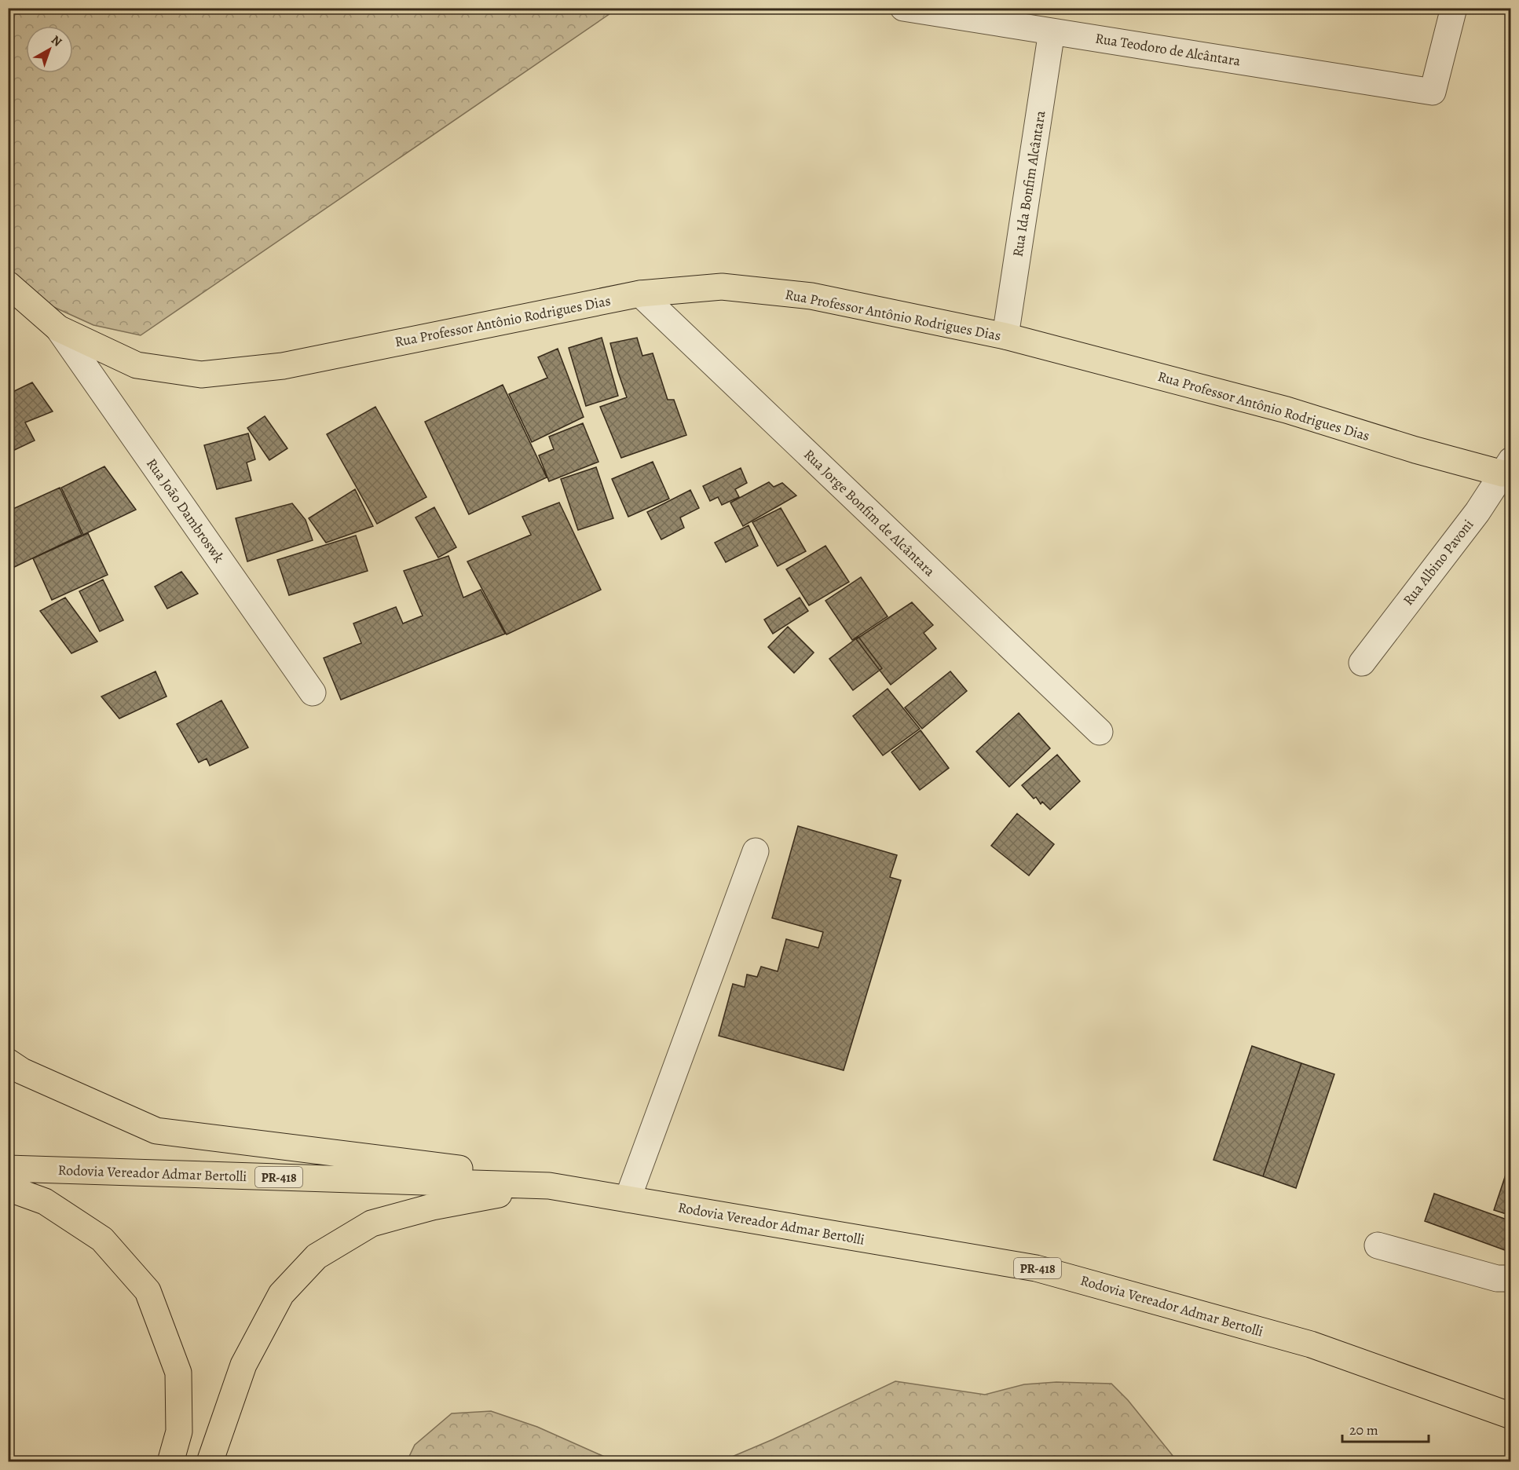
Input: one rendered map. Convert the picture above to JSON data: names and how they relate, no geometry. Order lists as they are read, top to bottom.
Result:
{
  "streets": {
    "main road": ["Rua Professor Antônio Rodrigues Dias", "Rodovia Vereador Admar Bertolli", "PR-418"],
    "street": [
      "Rua Teodoro de Alcântara",
      "Rua Ida Bonfim Alcântara",
      "Rua João Dambroswk",
      "Rua Jorge Bonfim de Alcântara",
      "Rua Albino Pavoni"
    ]
  },
  "crossings": [
    ["Rua Teodoro de Alcântara", "Rua Ida Bonfim Alcântara"],
    ["Rua Ida Bonfim Alcântara", "Rua Professor Antônio Rodrigues Dias"],
    ["Rua Professor Antônio Rodrigues Dias", "Rua João Dambroswk"],
    ["Rua Professor Antônio Rodrigues Dias", "Rua Jorge Bonfim de Alcântara"],
    ["Rua Professor Antônio Rodrigues Dias", "Rua Albino Pavoni"]
  ],
  "scale_bar": "20 m",
  "north": "top right"
}
